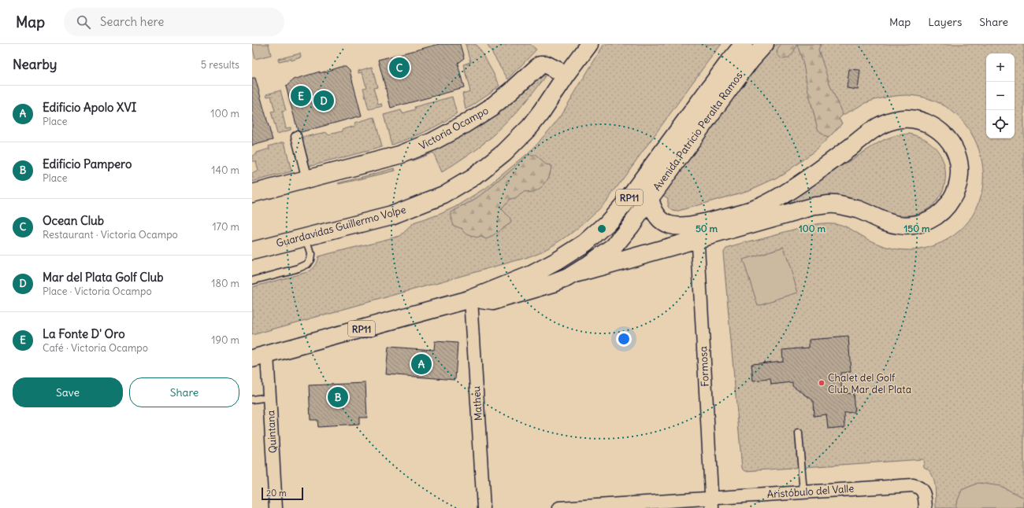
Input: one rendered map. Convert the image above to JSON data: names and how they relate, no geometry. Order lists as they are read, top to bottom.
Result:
{
  "streets": {
    "main road": [
      "Victoria Ocampo",
      "Avenida Patricio Peralta Ramos",
      "RP11",
      "Guardavidas Guillermo Volpe"
    ],
    "street": [
      "Formosa",
      "Matheu",
      "Quintana",
      "Aristóbulo del Valle"
    ]
  },
  "crossings": [
    ["Victoria Ocampo", "Guardavidas Guillermo Volpe"],
    ["Avenida Patricio Peralta Ramos", "Matheu"],
    ["Avenida Patricio Peralta Ramos", "Quintana"],
    ["Formosa", "Aristóbulo del Valle"]
  ],
  "places": ["Chalet del Golf Club Mar del Plata"],
  "scale_bar": "20 m",
  "page": {
    "header": "Map",
    "search": "Search here",
    "nav": ["Map", "Layers", "Share"],
    "heading": ["Nearby", "5 results"],
    "map_buttons": ["+", "−"],
    "pins": [
      "C",
      "E",
      "D",
      "A",
      "B"
    ],
    "list": [
      {
        "mark": "A",
        "name": "Edificio Apolo XVI",
        "note": "Place",
        "value": "100 m"
      },
      {
        "mark": "B",
        "name": "Edificio Pampero",
        "note": "Place",
        "value": "140 m"
      },
      {
        "mark": "C",
        "name": "Ocean Club",
        "note": "Restaurant · Victoria Ocampo",
        "value": "170 m"
      },
      {
        "mark": "D",
        "name": "Mar del Plata Golf Club",
        "note": "Place · Victoria Ocampo",
        "value": "180 m"
      },
      {
        "mark": "E",
        "name": "La Fonte D' Oro",
        "note": "Café · Victoria Ocampo",
        "value": "190 m"
      }
    ],
    "buttons": ["Save", "Share"],
    "scale": "20 m"
  },
  "rings": ["50 m", "100 m", "150 m"]
}
